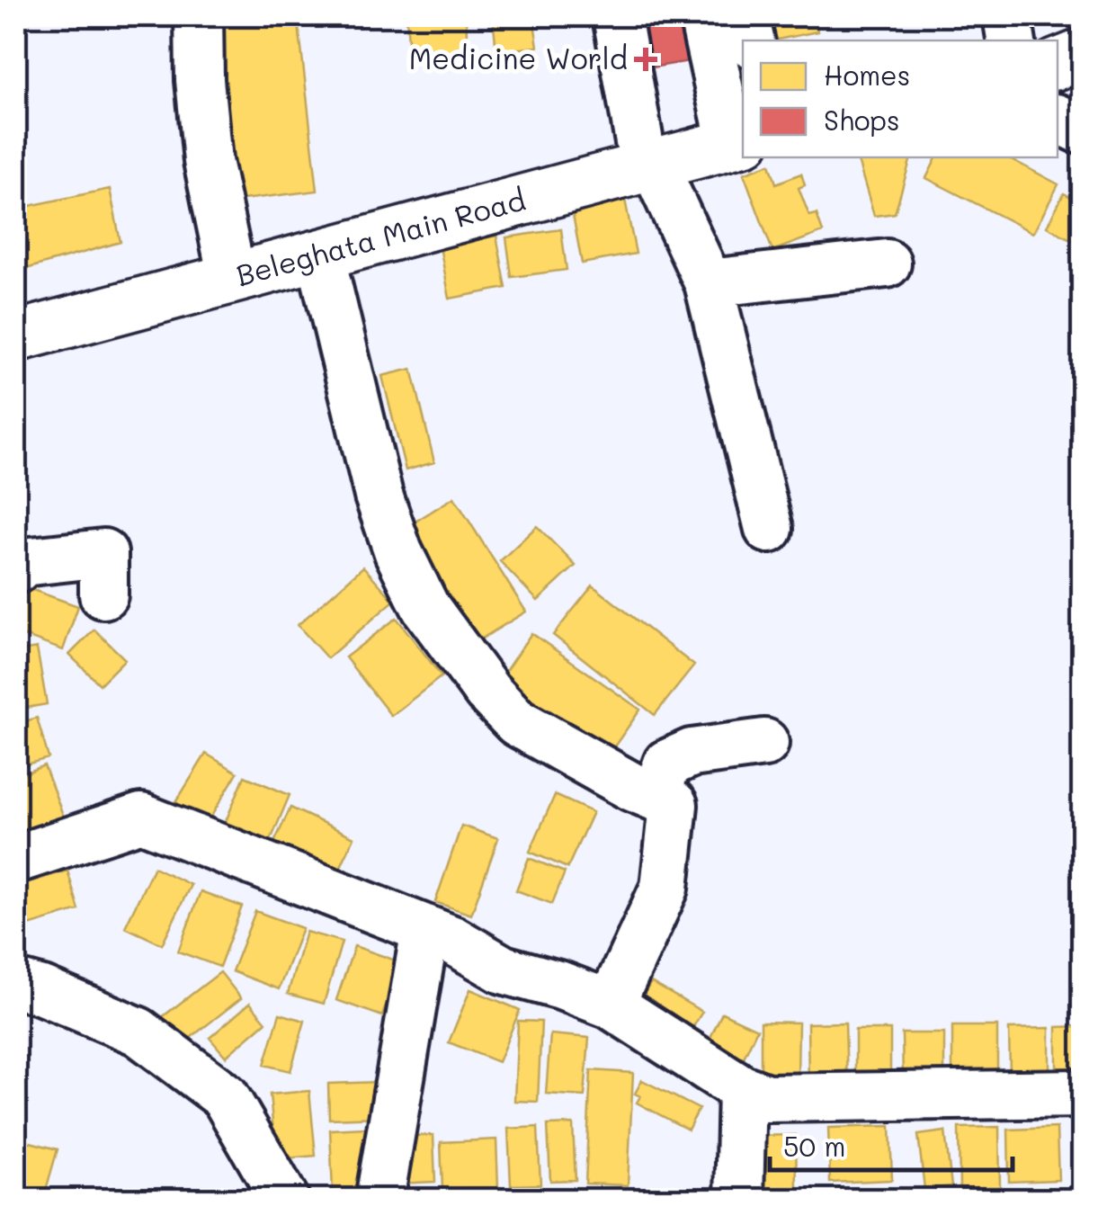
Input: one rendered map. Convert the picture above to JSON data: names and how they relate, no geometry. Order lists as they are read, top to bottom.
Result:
{
  "streets": {
    "main road": ["Beleghata Main Road"]
  },
  "places": {
    "health": ["Medicine World"]
  },
  "legend": ["Homes", "Shops"],
  "scale_bar": "50 m"
}
